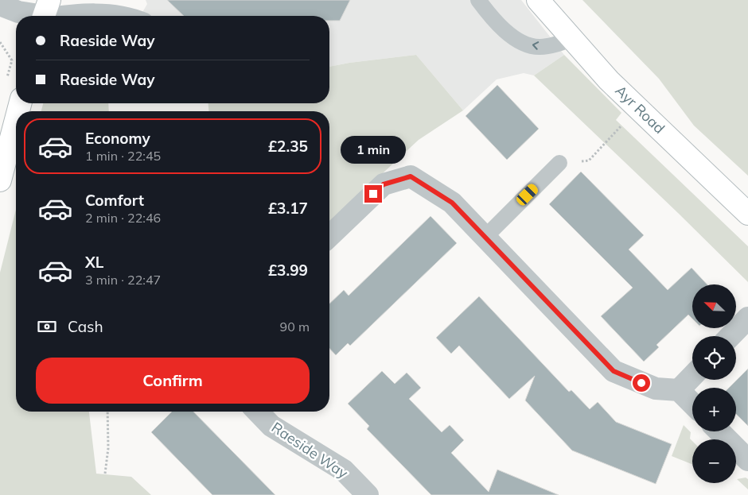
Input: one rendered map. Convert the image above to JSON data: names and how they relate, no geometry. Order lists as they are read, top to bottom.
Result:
{
  "streets": {
    "street": ["Ayr Road", "Raeside Way"]
  },
  "north": "top left",
  "page": {
    "banner": ["Raeside Way", "Raeside Way"],
    "list": [
      {
        "name": "Economy",
        "note": "1 min · 22:45",
        "value": "£2.35"
      },
      {
        "name": "Comfort",
        "note": "2 min · 22:46",
        "value": "£3.17"
      },
      {
        "name": "XL",
        "note": "3 min · 22:47",
        "value": "£3.99"
      }
    ],
    "bubble": "1 min",
    "map_buttons": ["+", "−"],
    "pay": ["Cash", "90 m"],
    "buttons": "Confirm"
  }
}
